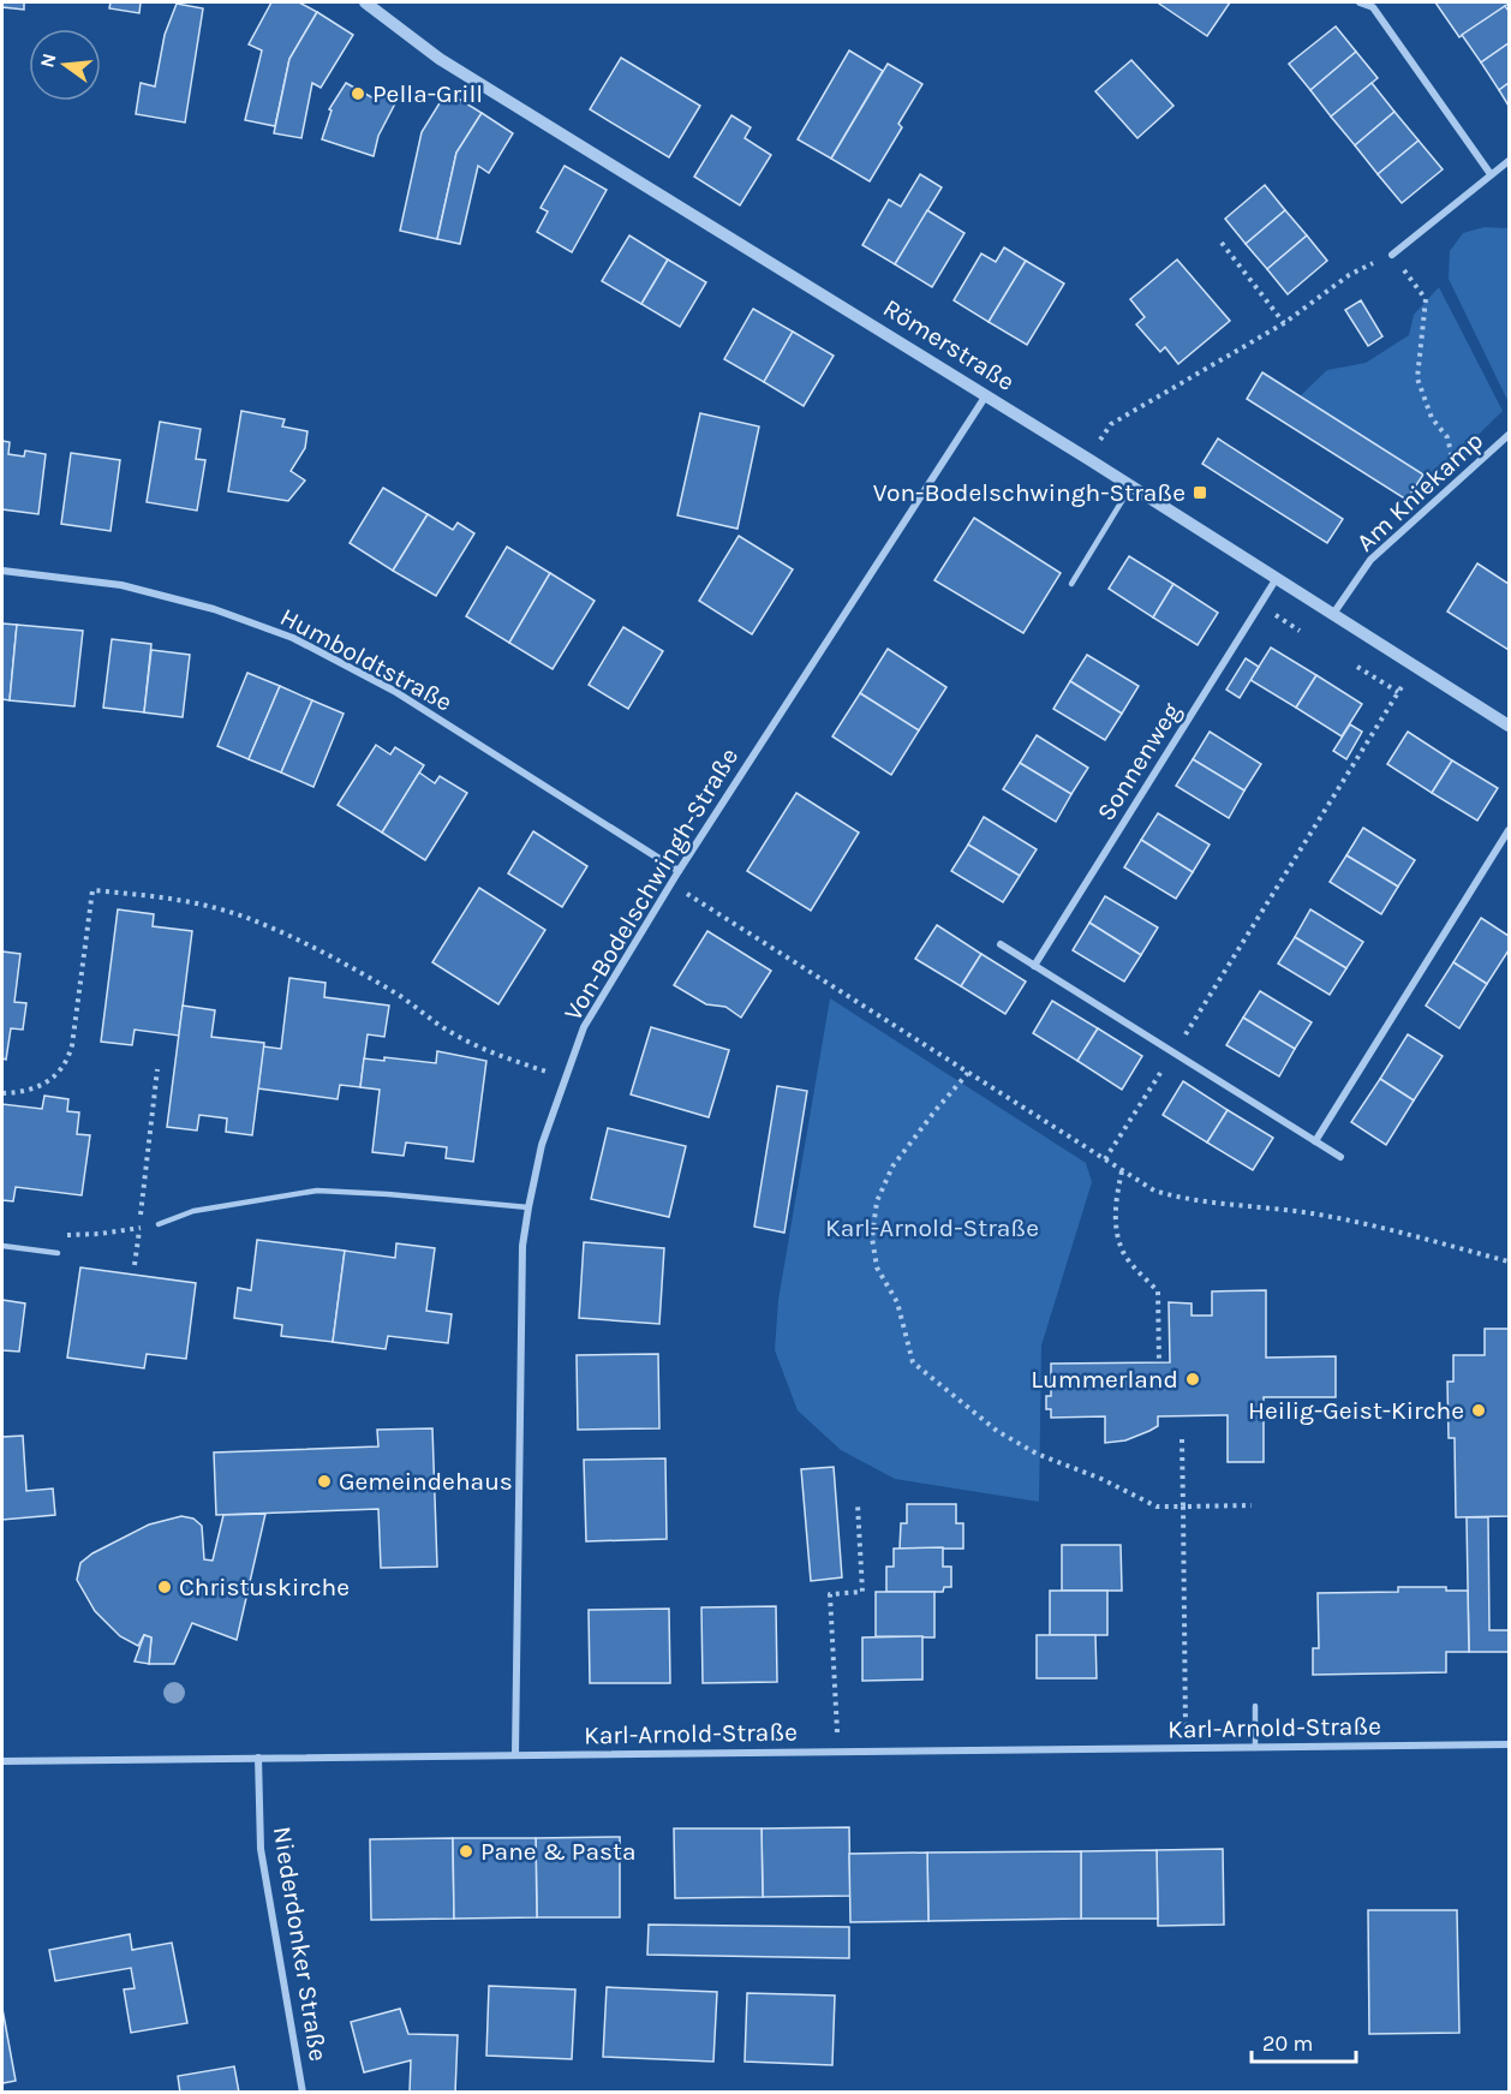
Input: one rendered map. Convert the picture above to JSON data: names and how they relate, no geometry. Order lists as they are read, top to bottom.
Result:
{
  "streets": {
    "street": [
      "Römerstraße",
      "Am Kniekamp",
      "Humboldtstraße",
      "Sonnenweg",
      "Von-Bodelschwingh-Straße",
      "Karl-Arnold-Straße",
      "Niederdonker Straße"
    ]
  },
  "crossings": [
    ["Römerstraße", "Am Kniekamp"],
    ["Römerstraße", "Sonnenweg"],
    ["Römerstraße", "Von-Bodelschwingh-Straße"],
    ["Humboldtstraße", "Von-Bodelschwingh-Straße"],
    ["Von-Bodelschwingh-Straße", "Karl-Arnold-Straße"],
    ["Karl-Arnold-Straße", "Niederdonker Straße"]
  ],
  "parks": ["Karl-Arnold-Straße"],
  "places": {
    "other": [
      "Pella-Grill",
      "Lummerland",
      "Heilig-Geist-Kirche",
      "Gemeindehaus",
      "Christuskirche",
      "Pane & Pasta"
    ],
    "transit": ["Von-Bodelschwingh-Straße"]
  },
  "scale_bar": "20 m",
  "north": "left"
}
